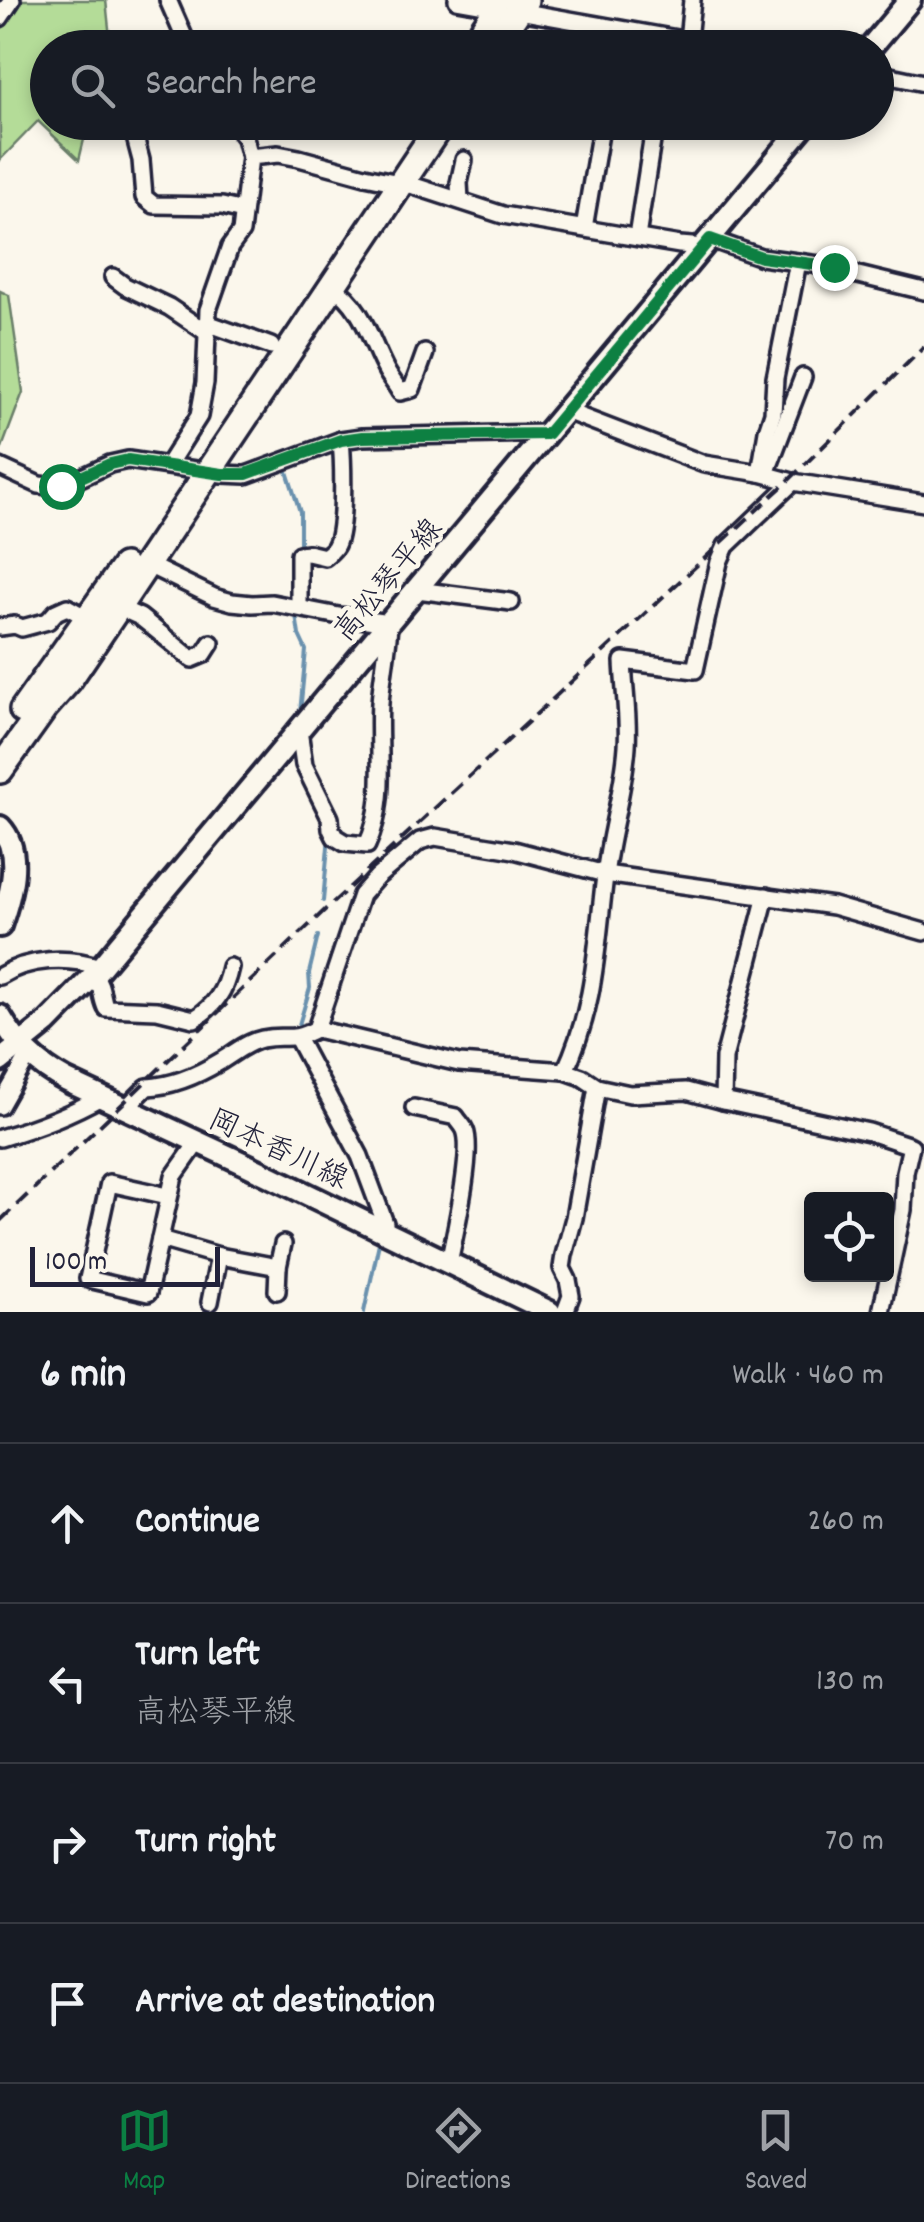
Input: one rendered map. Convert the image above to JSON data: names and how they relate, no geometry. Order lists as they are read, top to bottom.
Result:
{
  "streets": {
    "main road": ["高松琴平線", "岡本香川線"]
  },
  "crossings": [
    ["高松琴平線", "岡本香川線"]
  ],
  "scale_bar": "100 m",
  "page": {
    "search": "Search here",
    "scale": "100 m",
    "heading": ["6 min", "Walk · 460 m"],
    "list": [
      ["Continue", "260 m"],
      ["Turn left", "高松琴平線", "130 m"],
      ["Turn right", "70 m"],
      "Arrive at destination"
    ],
    "nav": ["Map", "Directions", "Saved"]
  }
}
